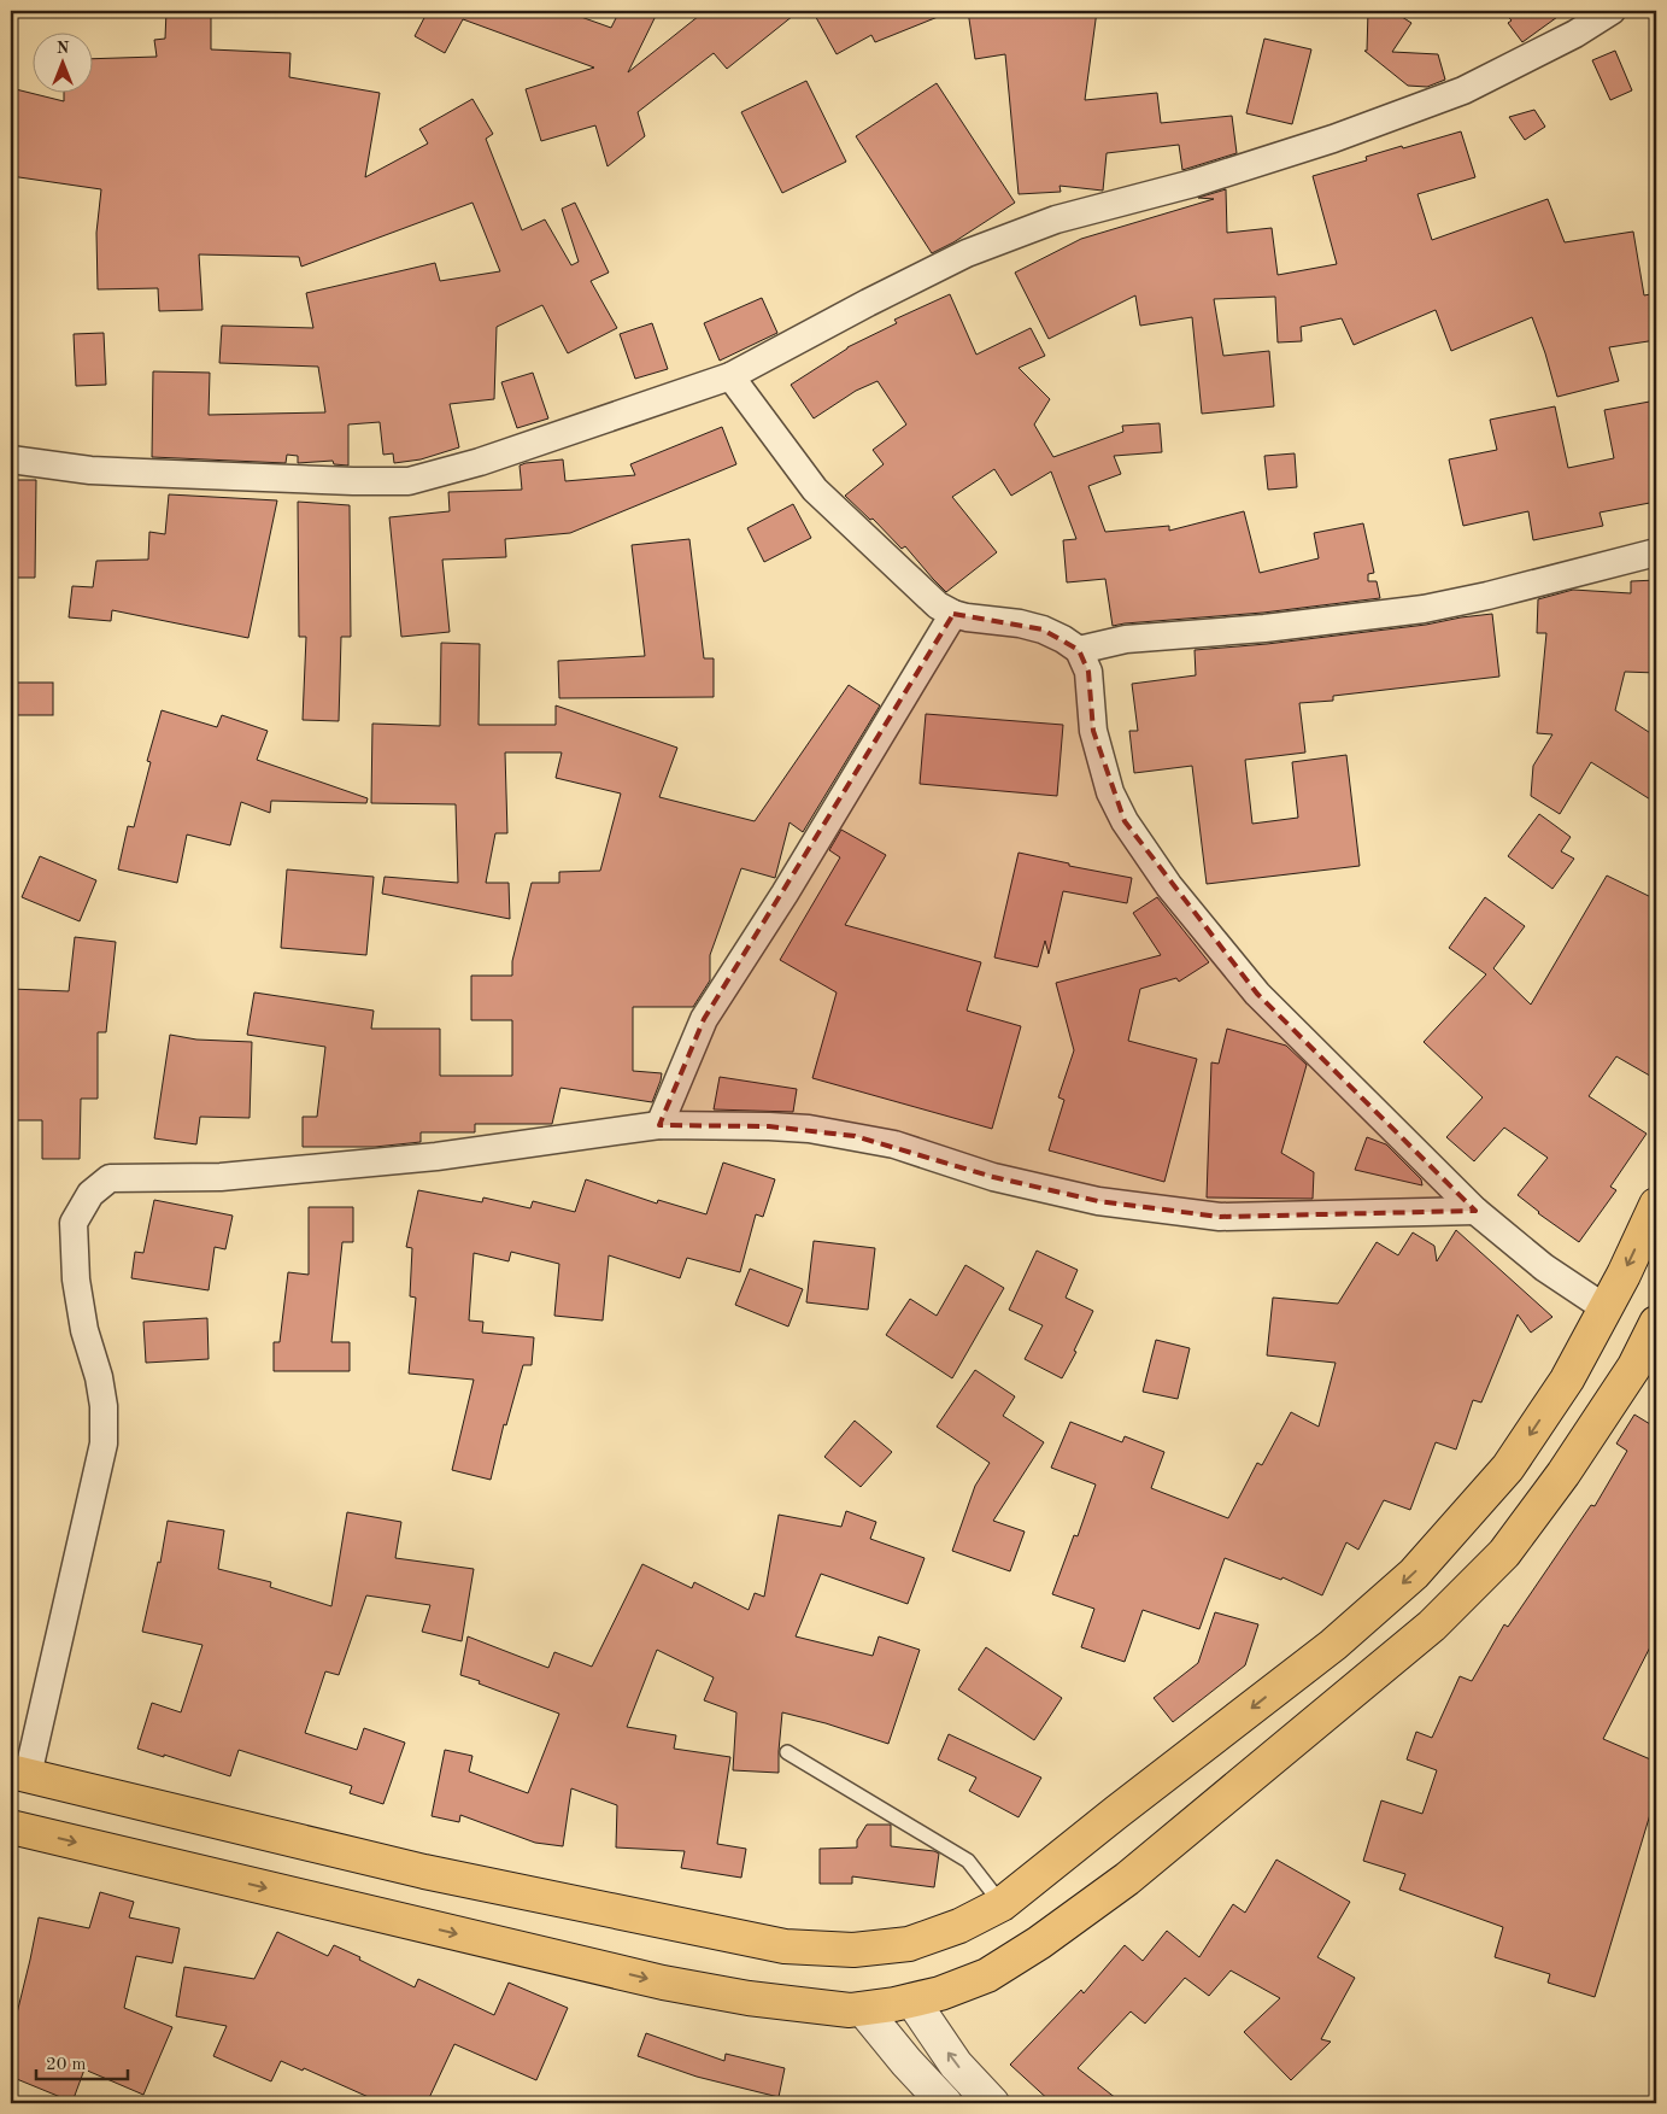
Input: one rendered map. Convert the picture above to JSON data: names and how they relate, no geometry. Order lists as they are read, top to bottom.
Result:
{
  "scale_bar": "20 m",
  "north": "top"
}
